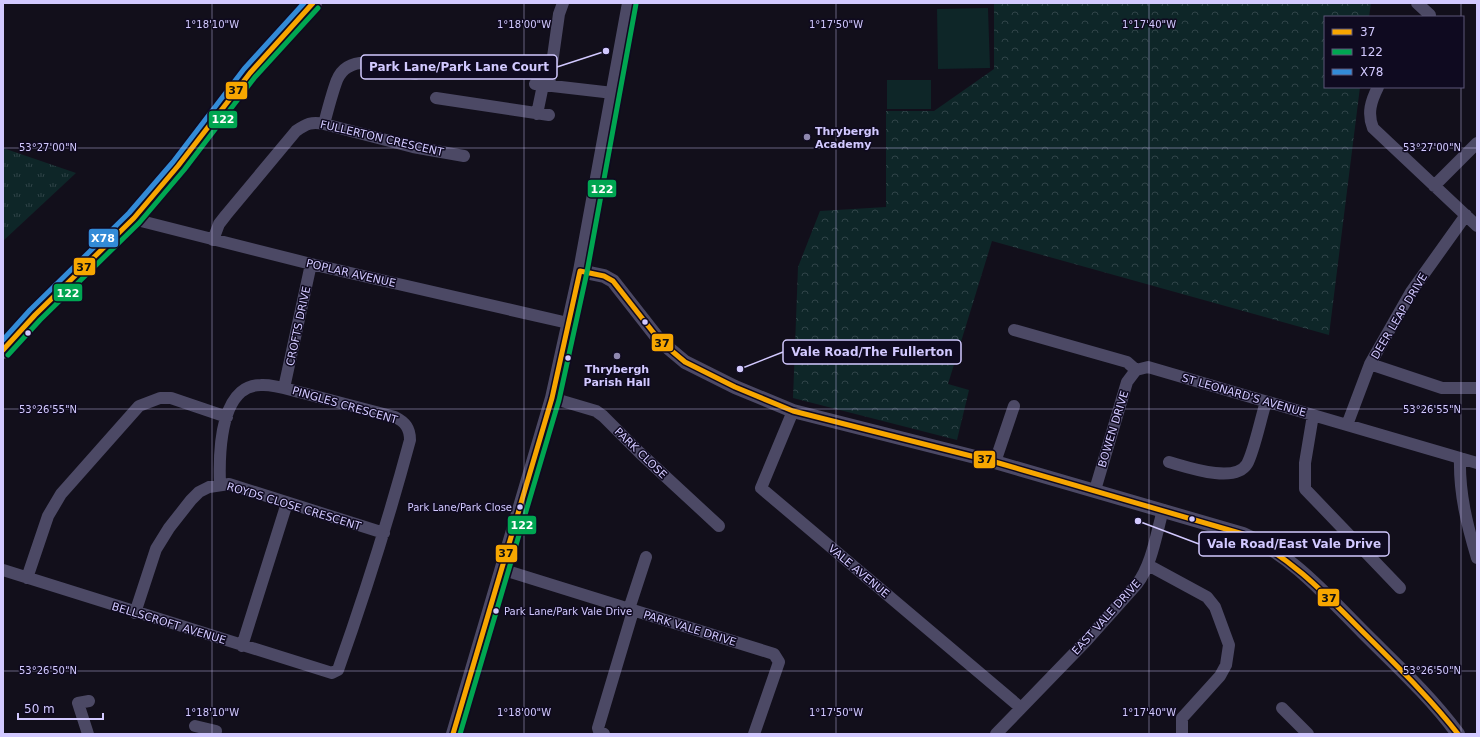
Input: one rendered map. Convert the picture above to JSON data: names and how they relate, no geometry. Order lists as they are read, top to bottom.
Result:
{
  "streets": {
    "street": [
      "FULLERTON CRESCENT",
      "POPLAR AVENUE",
      "DEER LEAP DRIVE",
      "CROFTS DRIVE",
      "ST LEONARD'S AVENUE",
      "PINGLES CRESCENT",
      "BOWEN DRIVE",
      "PARK CLOSE",
      "ROYDS CLOSE CRESCENT",
      "VALE AVENUE",
      "EAST VALE DRIVE",
      "BELLSCROFT AVENUE",
      "PARK VALE DRIVE"
    ]
  },
  "crossings": [
    ["FULLERTON CRESCENT", "POPLAR AVENUE"],
    ["POPLAR AVENUE", "CROFTS DRIVE"],
    ["DEER LEAP DRIVE", "ST LEONARD'S AVENUE"],
    ["CROFTS DRIVE", "PINGLES CRESCENT"],
    ["ST LEONARD'S AVENUE", "BOWEN DRIVE"],
    ["PINGLES CRESCENT", "ROYDS CLOSE CRESCENT"],
    ["PINGLES CRESCENT", "BELLSCROFT AVENUE"],
    ["ROYDS CLOSE CRESCENT", "BELLSCROFT AVENUE"],
    ["VALE AVENUE", "EAST VALE DRIVE"]
  ],
  "places": [
    "Park Lane/Park Lane Court",
    "Thrybergh Academy",
    "Thrybergh Parish Hall",
    "Vale Road/The Fullerton",
    "Park Lane/Park Close",
    "Vale Road/East Vale Drive",
    "Park Lane/Park Vale Drive"
  ],
  "lines": ["transit line 37", "transit line X78", "transit line 122"],
  "legend": ["37", "122", "X78"],
  "scale_bar": "50 m",
  "coordinates": [
    "1°18'10\"W",
    "1°18'00\"W",
    "1°17'50\"W",
    "1°17'40\"W",
    "53°27'00\"N",
    "53°26'55\"N",
    "53°26'50\"N"
  ]
}
